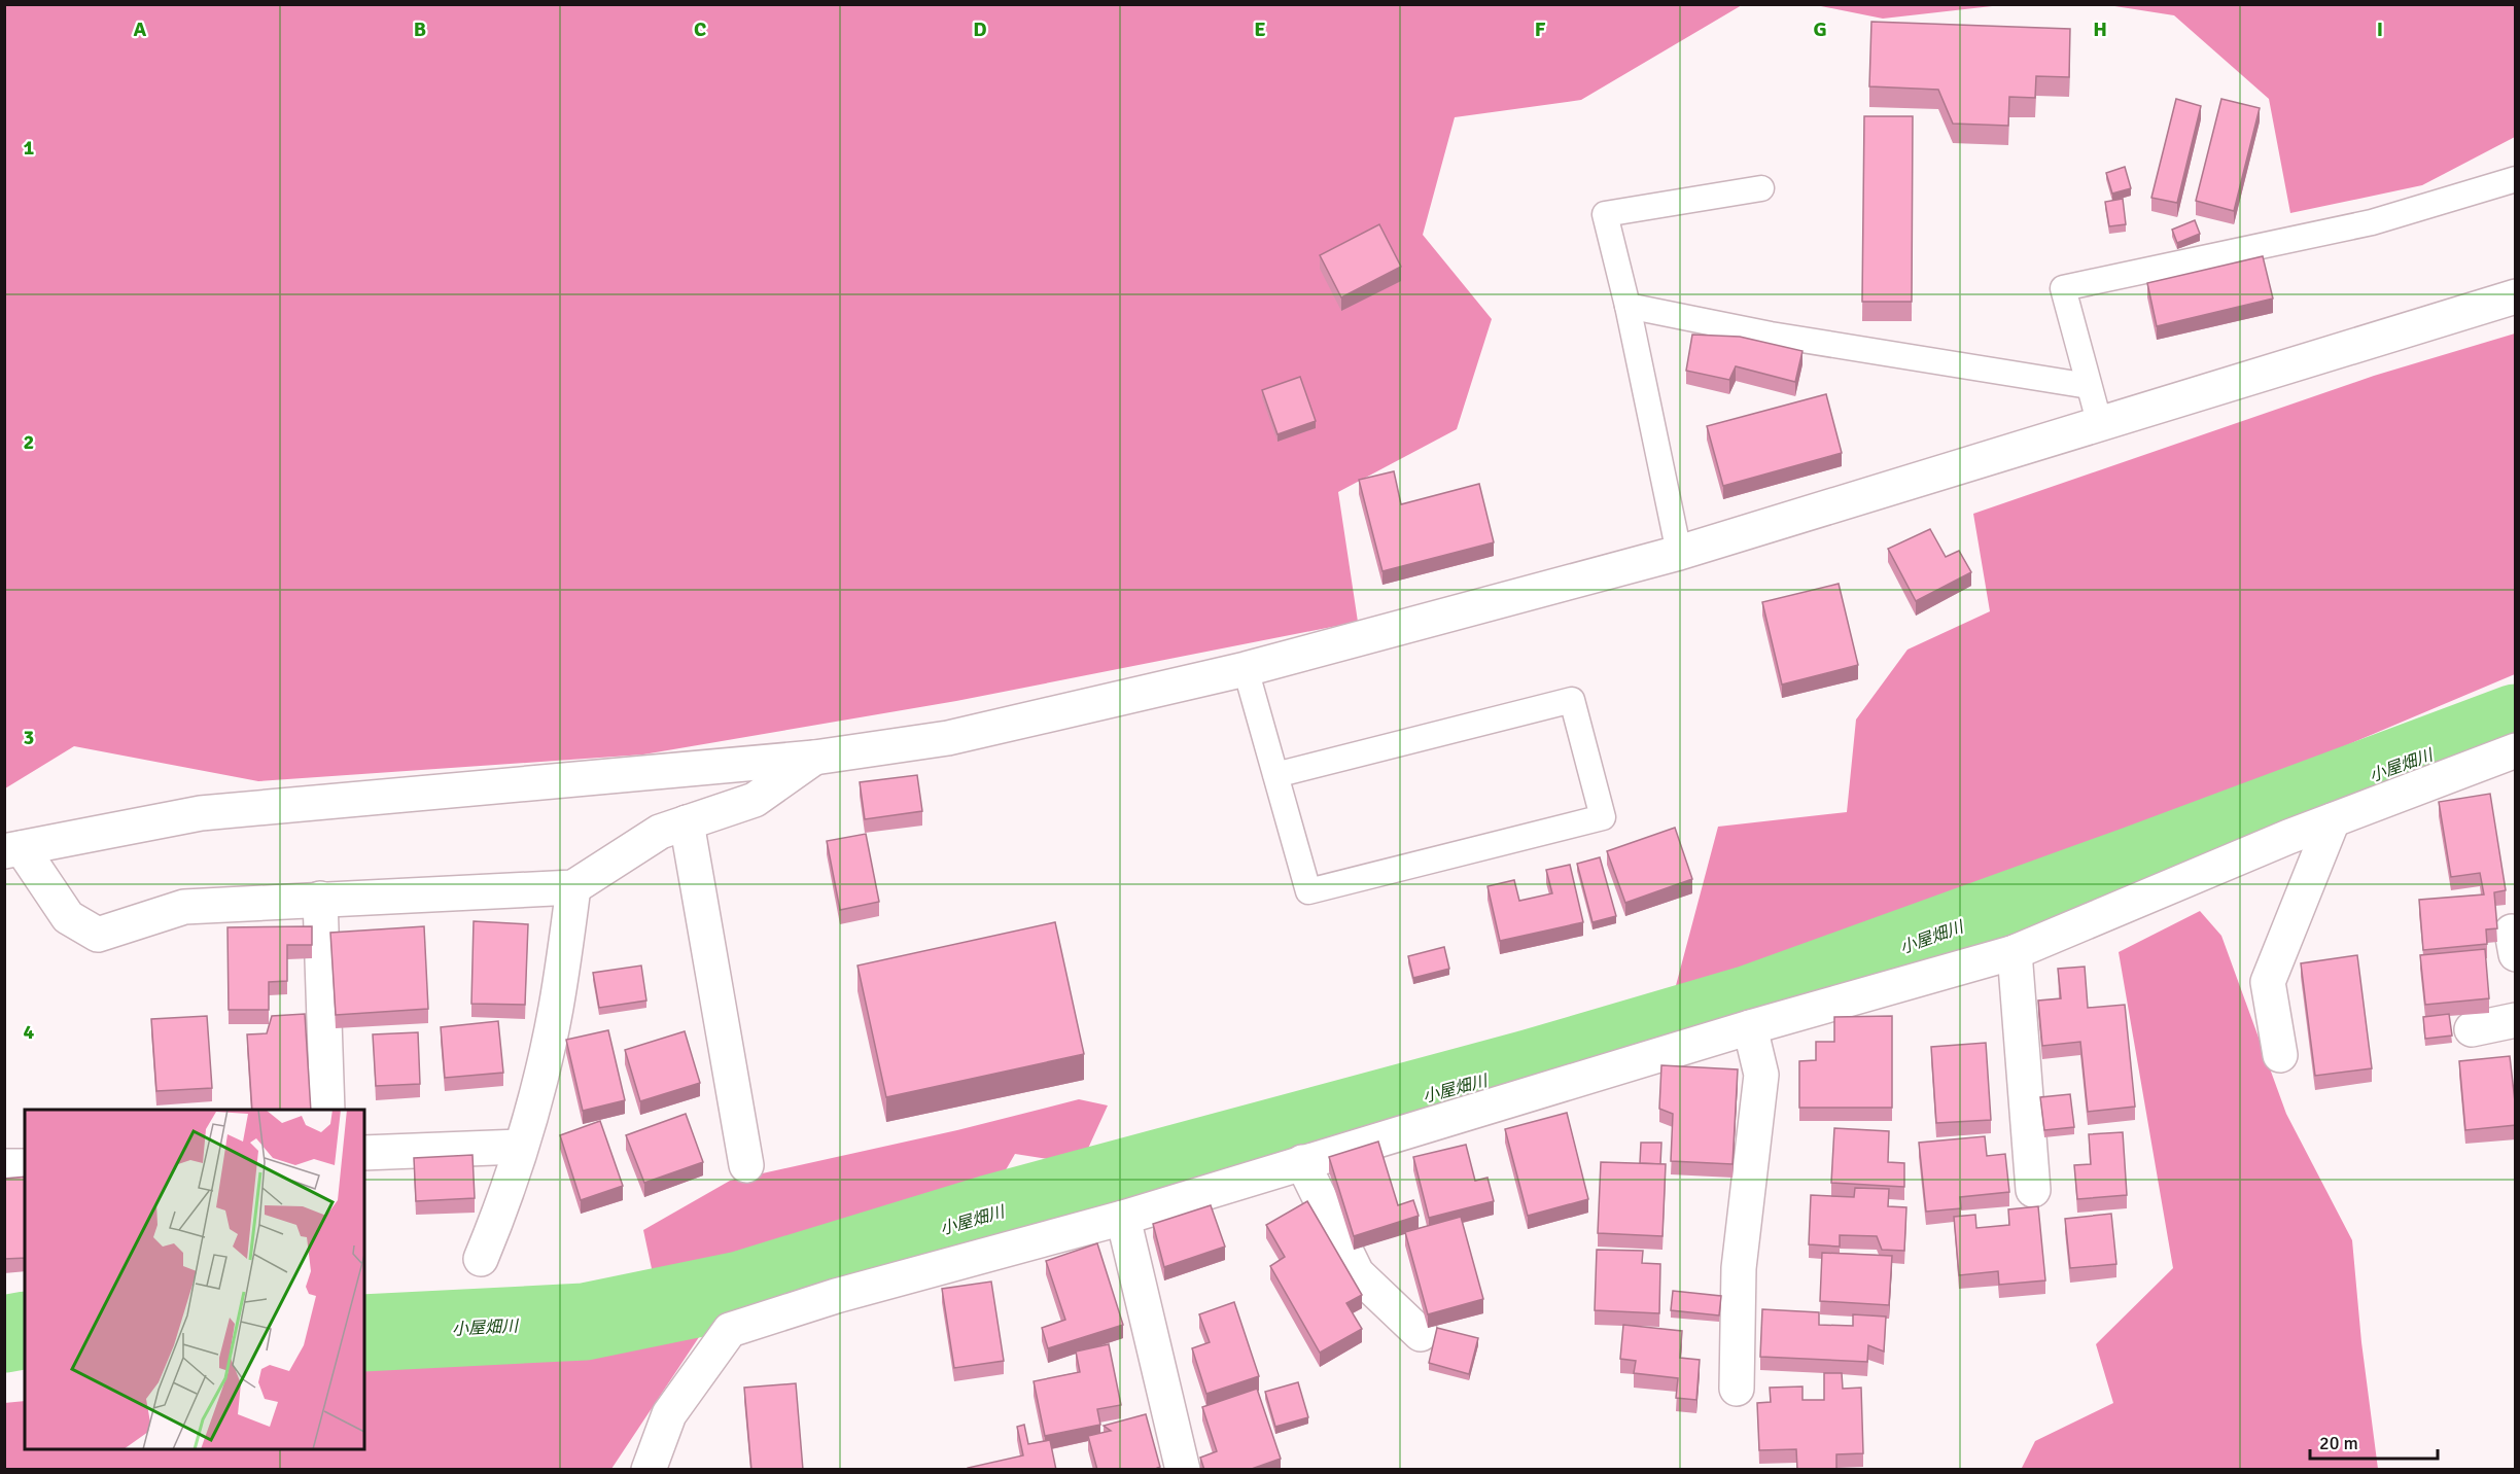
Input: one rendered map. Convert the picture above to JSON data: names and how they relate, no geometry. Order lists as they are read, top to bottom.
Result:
{
  "water": ["小屋畑川"],
  "scale_bar": "20 m",
  "grid": {
    "columns": [
      "A",
      "B",
      "C",
      "D",
      "E",
      "F",
      "G",
      "H",
      "I"
    ],
    "rows": [
      "1",
      "2",
      "3",
      "4"
    ]
  }
}
